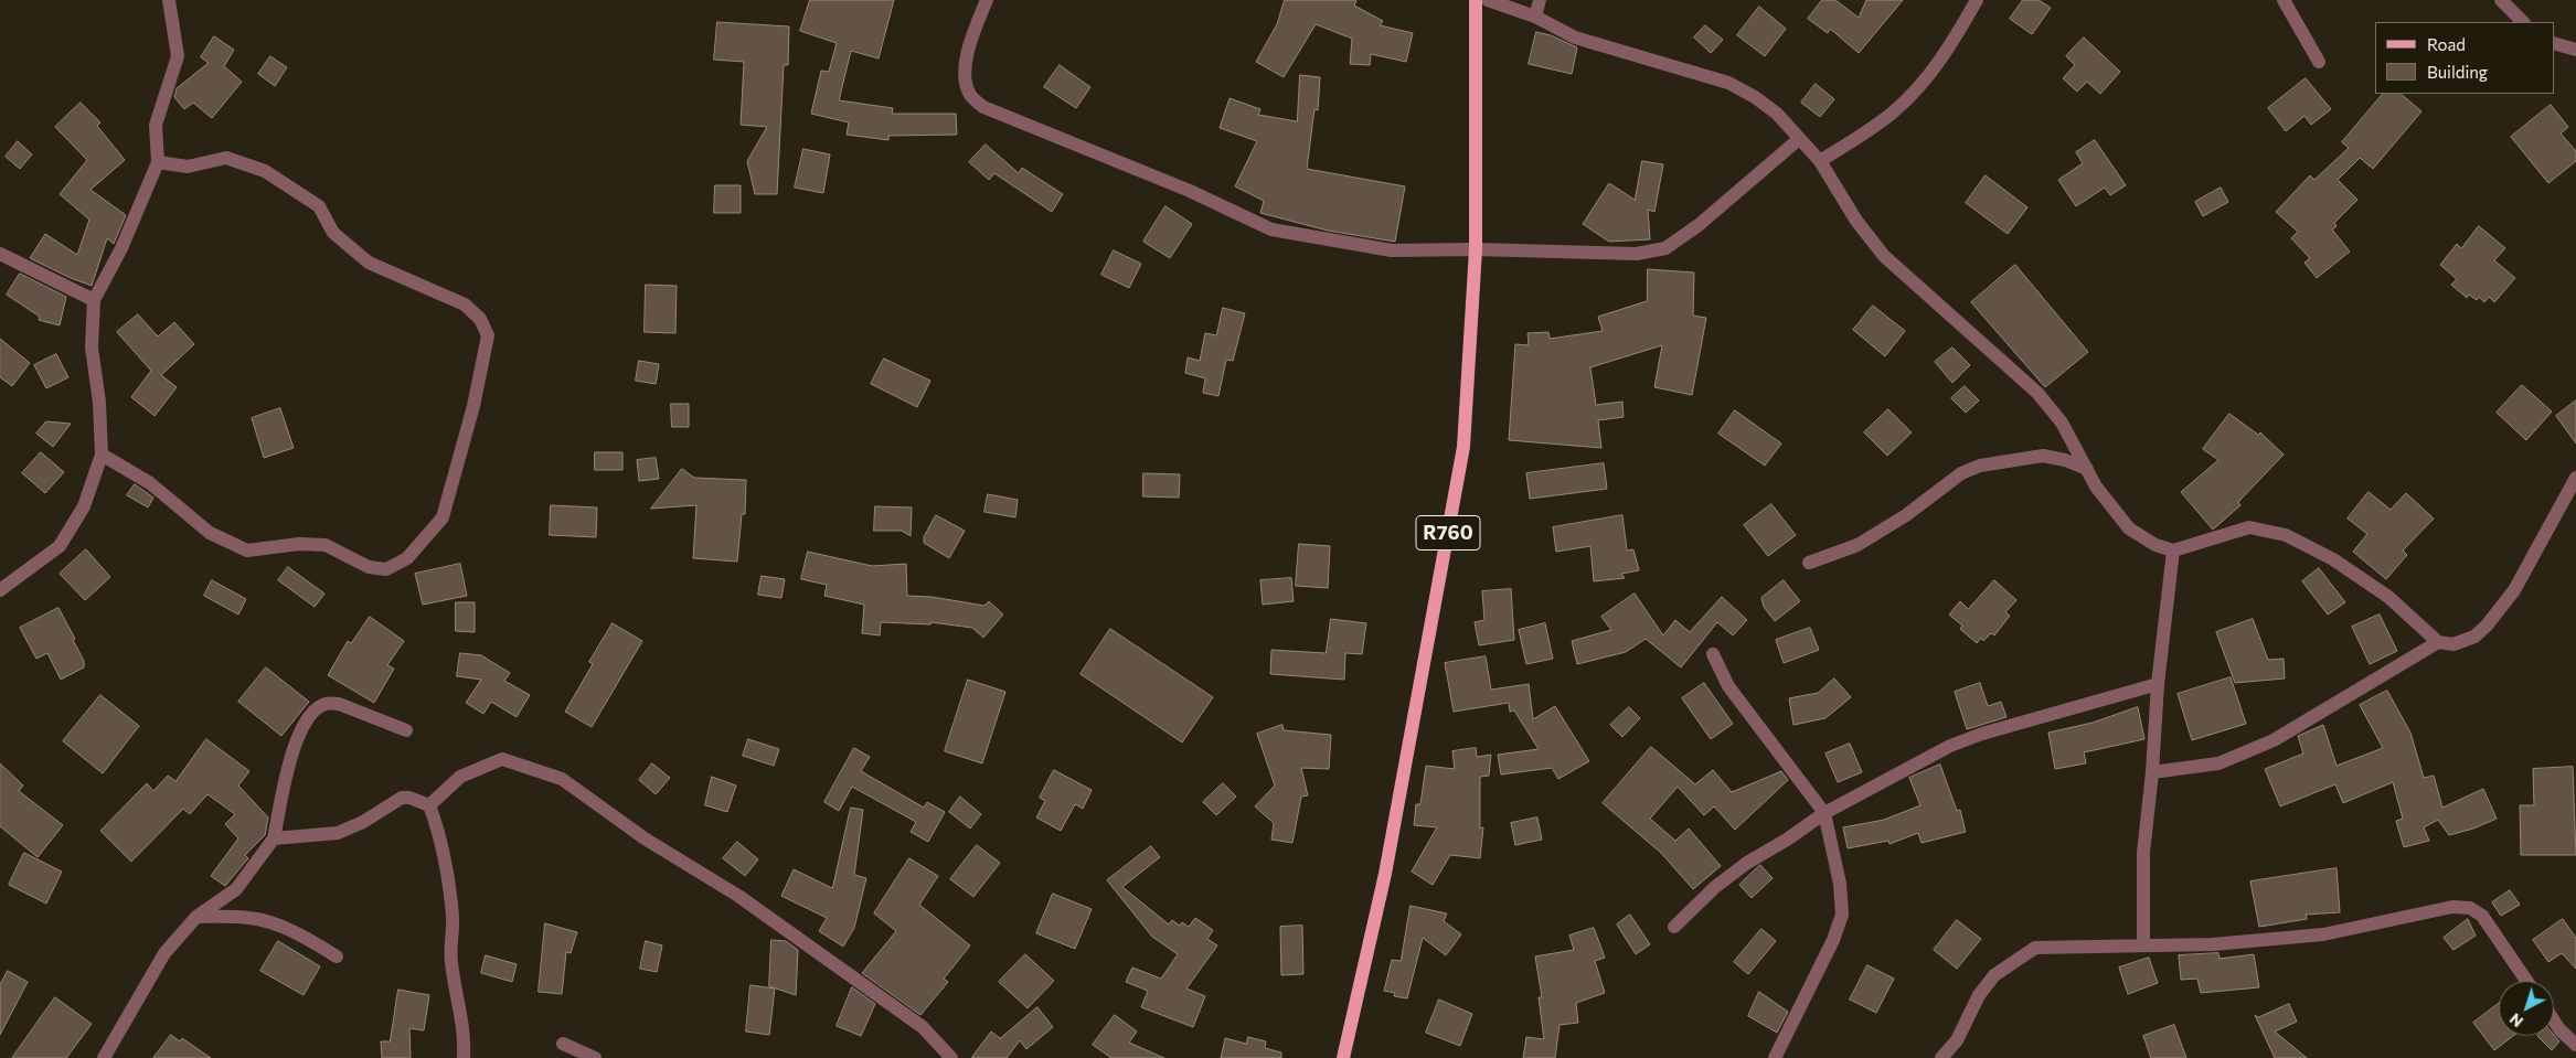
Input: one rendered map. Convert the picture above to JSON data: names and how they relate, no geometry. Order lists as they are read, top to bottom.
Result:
{
  "streets": {
    "main road": ["R760"]
  },
  "legend": ["Road", "Building"],
  "north": "bottom left"
}
